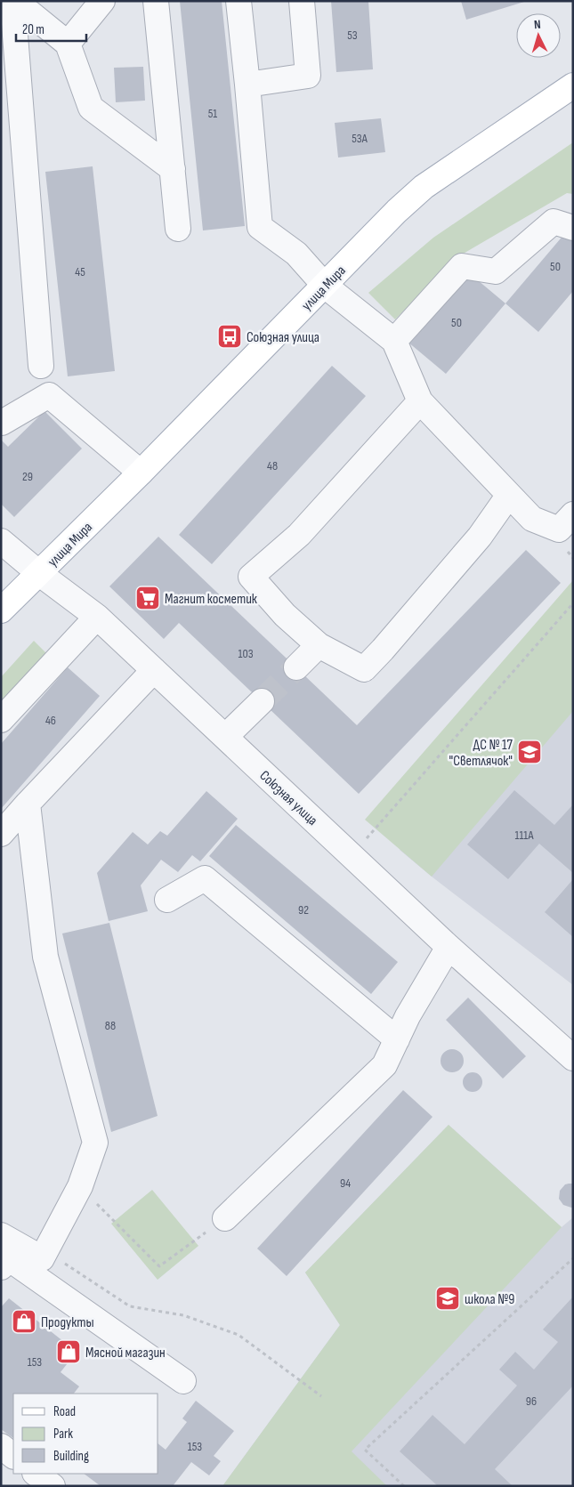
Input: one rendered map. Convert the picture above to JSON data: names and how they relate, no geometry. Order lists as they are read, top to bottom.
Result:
{
  "streets": {
    "main road": ["улица Мира"],
    "street": ["Союзная улица"]
  },
  "crossings": [
    ["улица Мира", "Союзная улица"]
  ],
  "places": {
    "bus stop": ["Союзная улица"],
    "supermarket": ["Магнит косметик"],
    "school or university": ["ДС № 17 \"Светлячок\"", "школа №9"],
    "shop": ["Продукты", "Мясной магазин"]
  },
  "house_numbers": [
    "53",
    "51",
    "53А",
    "50",
    "45",
    "50",
    "48",
    "29",
    "103",
    "46",
    "111А",
    "92",
    "88",
    "94",
    "153",
    "96",
    "153"
  ],
  "legend": ["Road", "Park", "Building"],
  "scale_bar": "20 m",
  "north": "top"
}
